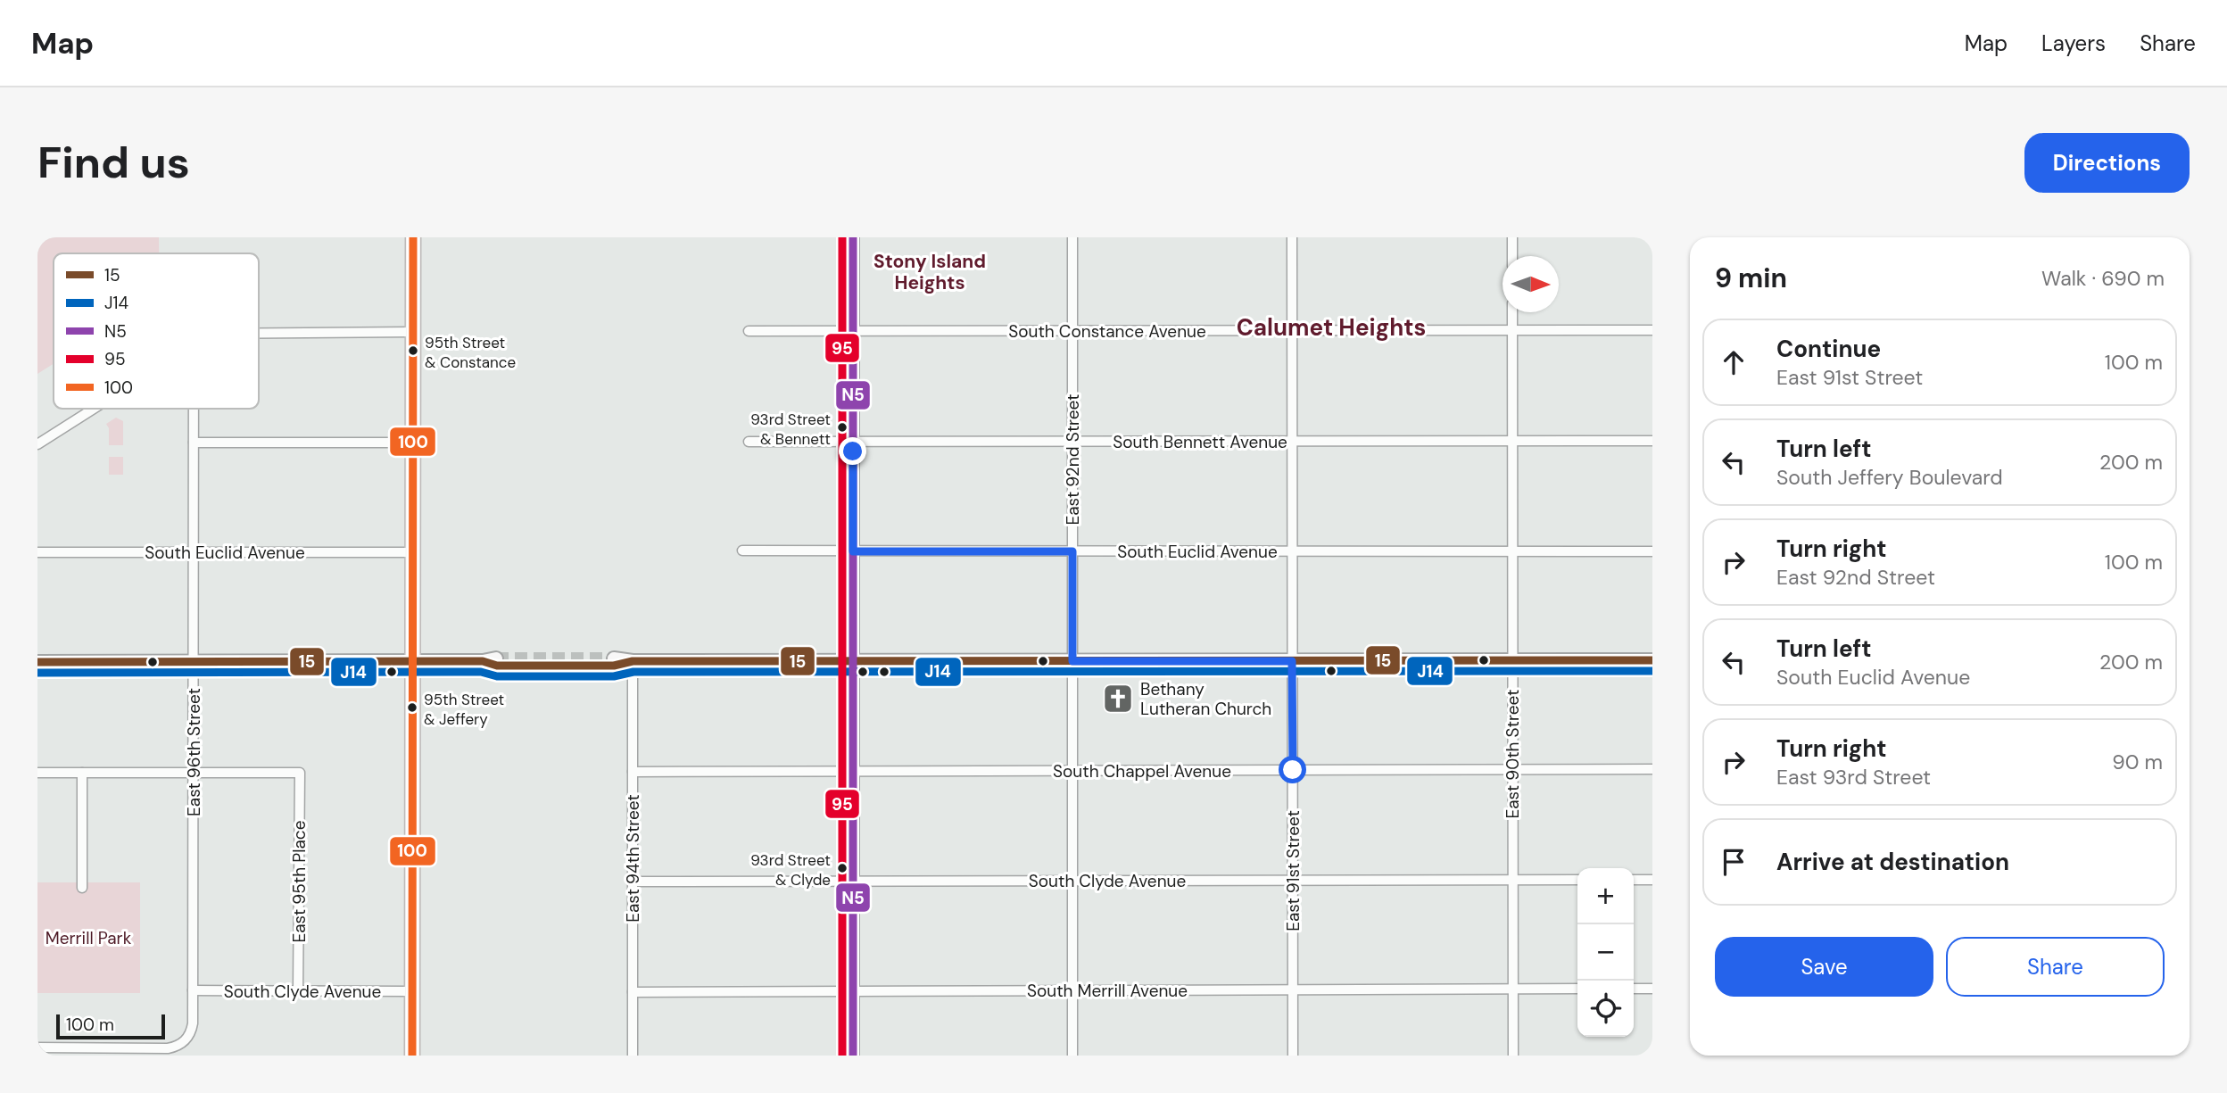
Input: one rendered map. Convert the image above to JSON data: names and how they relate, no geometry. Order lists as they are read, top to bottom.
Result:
{
  "streets": {
    "street": [
      "South Constance Avenue",
      "South Bennett Avenue",
      "East 92nd Street",
      "South Euclid Avenue",
      "East 96th Street",
      "East 90th Street",
      "South Chappel Avenue",
      "East 94th Street",
      "East 91st Street",
      "South Clyde Avenue",
      "East 95th Place",
      "South Merrill Avenue"
    ]
  },
  "crossings": [
    ["South Constance Avenue", "East 92nd Street"],
    ["South Constance Avenue", "East 90th Street"],
    ["South Constance Avenue", "East 91st Street"],
    ["South Bennett Avenue", "East 92nd Street"],
    ["South Bennett Avenue", "East 90th Street"],
    ["South Bennett Avenue", "East 91st Street"],
    ["East 92nd Street", "South Euclid Avenue"],
    ["East 92nd Street", "South Chappel Avenue"],
    ["East 92nd Street", "South Clyde Avenue"],
    ["East 92nd Street", "South Merrill Avenue"],
    ["South Euclid Avenue", "East 96th Street"],
    ["South Euclid Avenue", "East 90th Street"],
    ["South Euclid Avenue", "East 91st Street"],
    ["East 96th Street", "South Clyde Avenue"],
    ["East 96th Street", "East 95th Place"],
    ["East 90th Street", "South Chappel Avenue"],
    ["East 90th Street", "South Clyde Avenue"],
    ["East 90th Street", "South Merrill Avenue"],
    ["South Chappel Avenue", "East 94th Street"],
    ["South Chappel Avenue", "East 91st Street"],
    ["East 94th Street", "South Clyde Avenue"],
    ["East 94th Street", "South Merrill Avenue"],
    ["East 91st Street", "South Clyde Avenue"],
    ["East 91st Street", "South Merrill Avenue"],
    ["South Clyde Avenue", "East 95th Place"]
  ],
  "districts": ["Stony Island Heights", "Calumet Heights"],
  "parks": ["Merrill Park"],
  "places": {
    "other": [
      "95th Street & Constance",
      "93rd Street & Bennett",
      "95th Street & Jeffery",
      "93rd Street & Clyde"
    ],
    "church": ["Bethany Lutheran Church"]
  },
  "lines": [
    "transit line N5",
    "transit line 95",
    "transit line 100",
    "transit line 15",
    "transit line J14"
  ],
  "legend": [
    "15",
    "J14",
    "N5",
    "95",
    "100"
  ],
  "scale_bar": "100 m",
  "north": "right",
  "page": {
    "header": "Map",
    "nav": ["Map", "Layers", "Share"],
    "buttons": [
      "Directions",
      ["Save", "Share"]
    ],
    "title": "Find us",
    "heading": ["9 min", "Walk · 690 m"],
    "list": [
      ["Continue", "East 91st Street", "100 m"],
      ["Turn left", "South Jeffery Boulevard", "200 m"],
      ["Turn right", "East 92nd Street", "100 m"],
      ["Turn left", "South Euclid Avenue", "200 m"],
      ["Turn right", "East 93rd Street", "90 m"],
      "Arrive at destination"
    ],
    "map_buttons": ["+", "−"],
    "scale": "100 m"
  }
}
